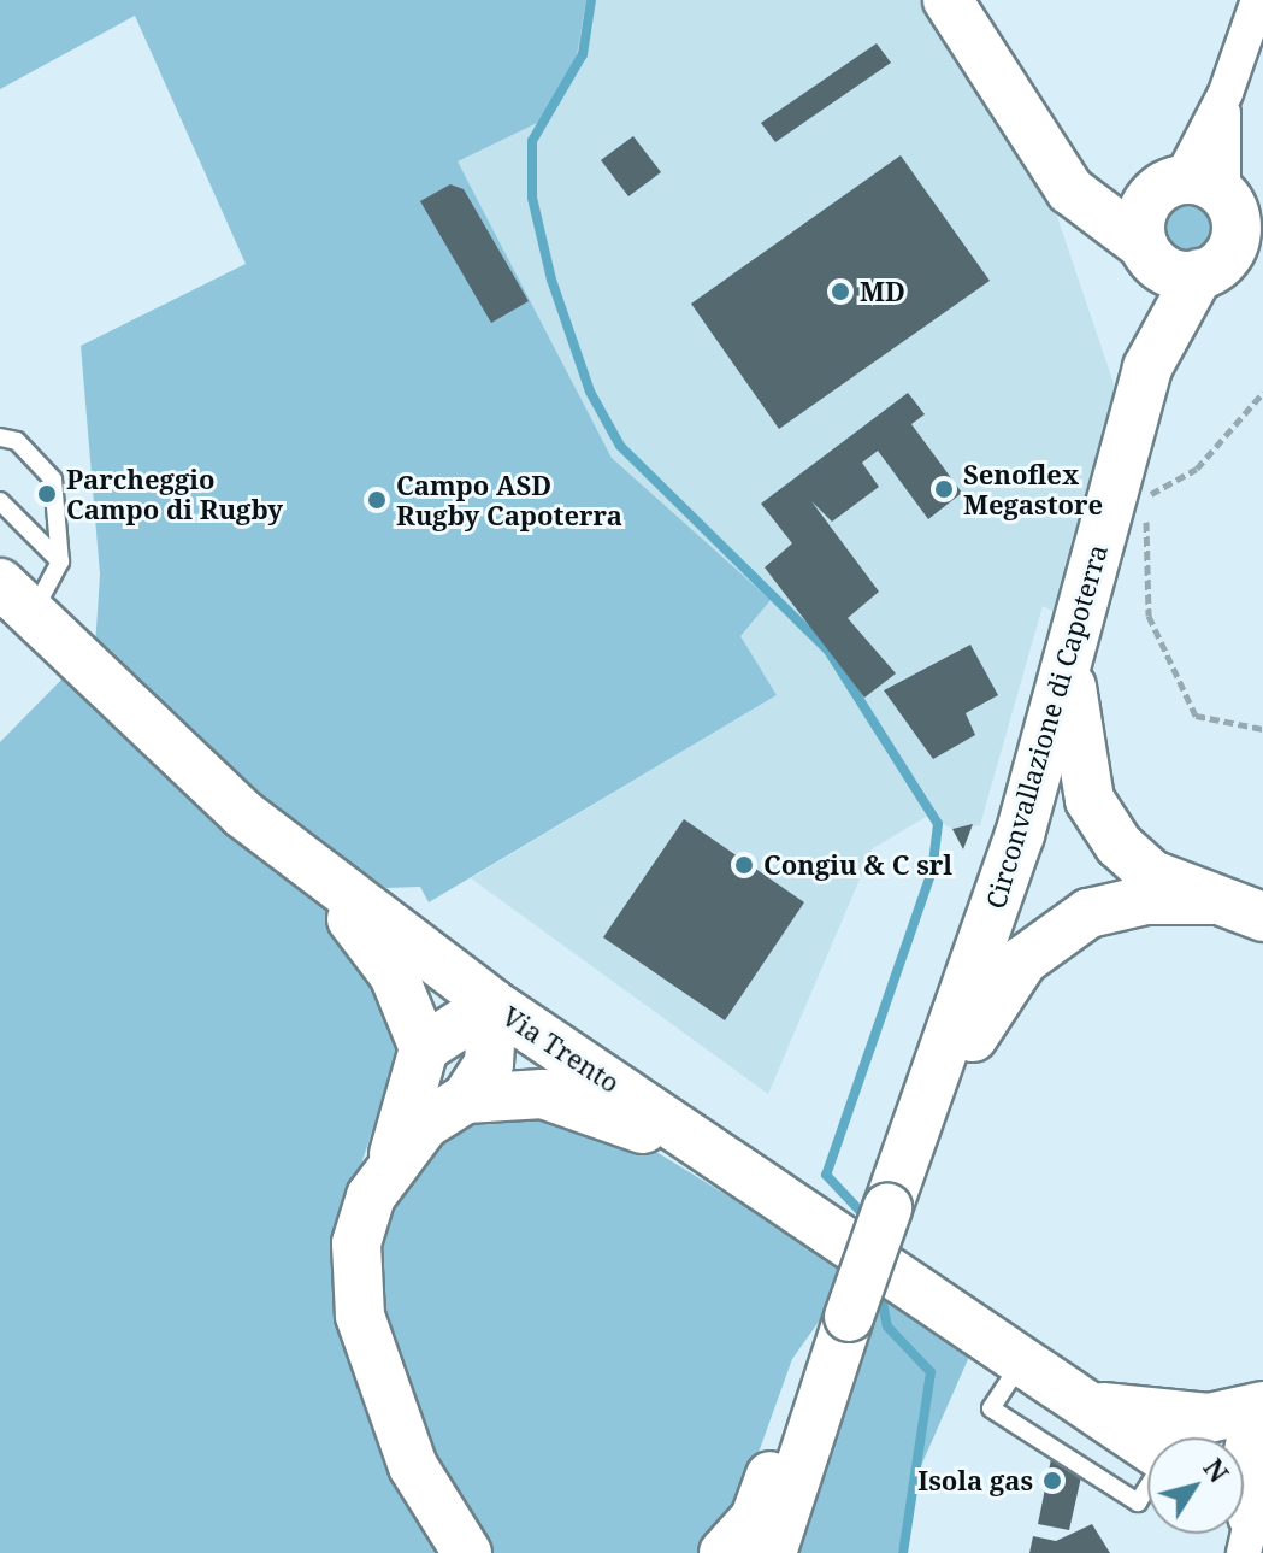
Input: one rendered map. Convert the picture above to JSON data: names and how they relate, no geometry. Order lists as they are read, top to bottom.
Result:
{
  "streets": {
    "street": ["Circonvallazione di Capoterra", "Via Trento"]
  },
  "places": [
    "MD",
    "Senoflex Megastore",
    "Parcheggio Campo di Rugby",
    "Campo ASD Rugby Capoterra",
    "Congiu & C srl",
    "Isola gas"
  ],
  "north": "top right"
}
